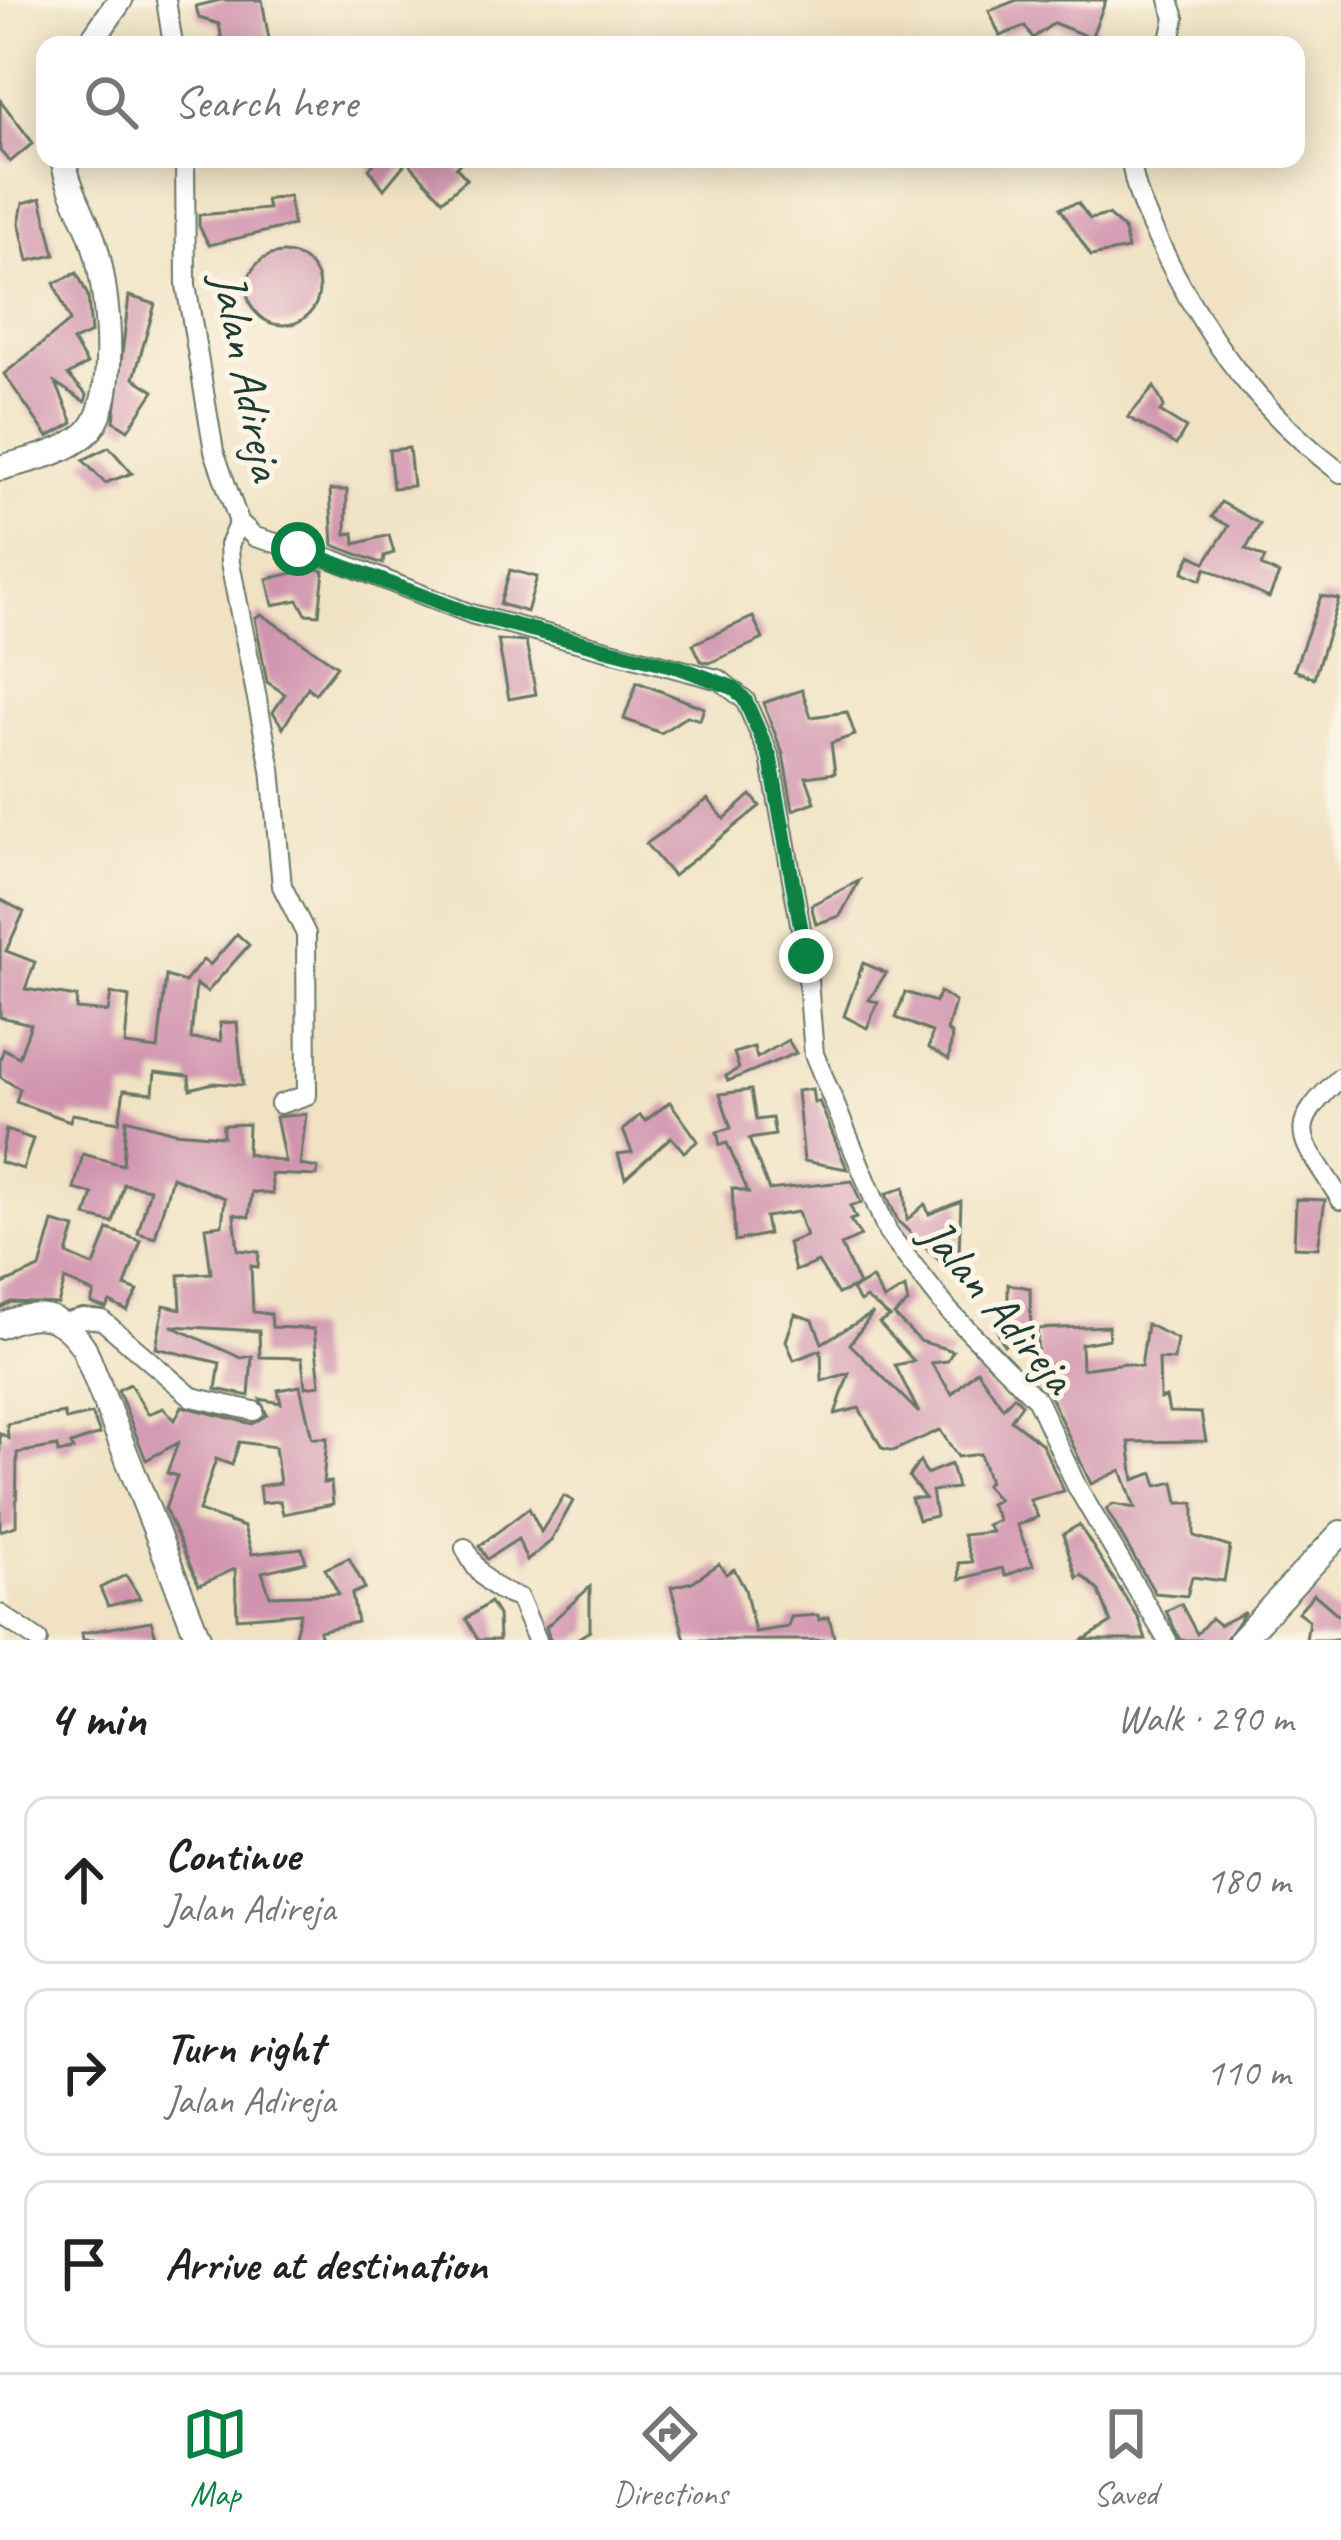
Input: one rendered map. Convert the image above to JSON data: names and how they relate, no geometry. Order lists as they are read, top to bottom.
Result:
{
  "streets": {
    "street": ["Jalan Adireja"]
  },
  "page": {
    "search": "Search here",
    "heading": ["4 min", "Walk · 290 m"],
    "list": [
      ["Continue", "Jalan Adireja", "180 m"],
      ["Turn right", "Jalan Adireja", "110 m"],
      "Arrive at destination"
    ],
    "nav": ["Map", "Directions", "Saved"]
  }
}
